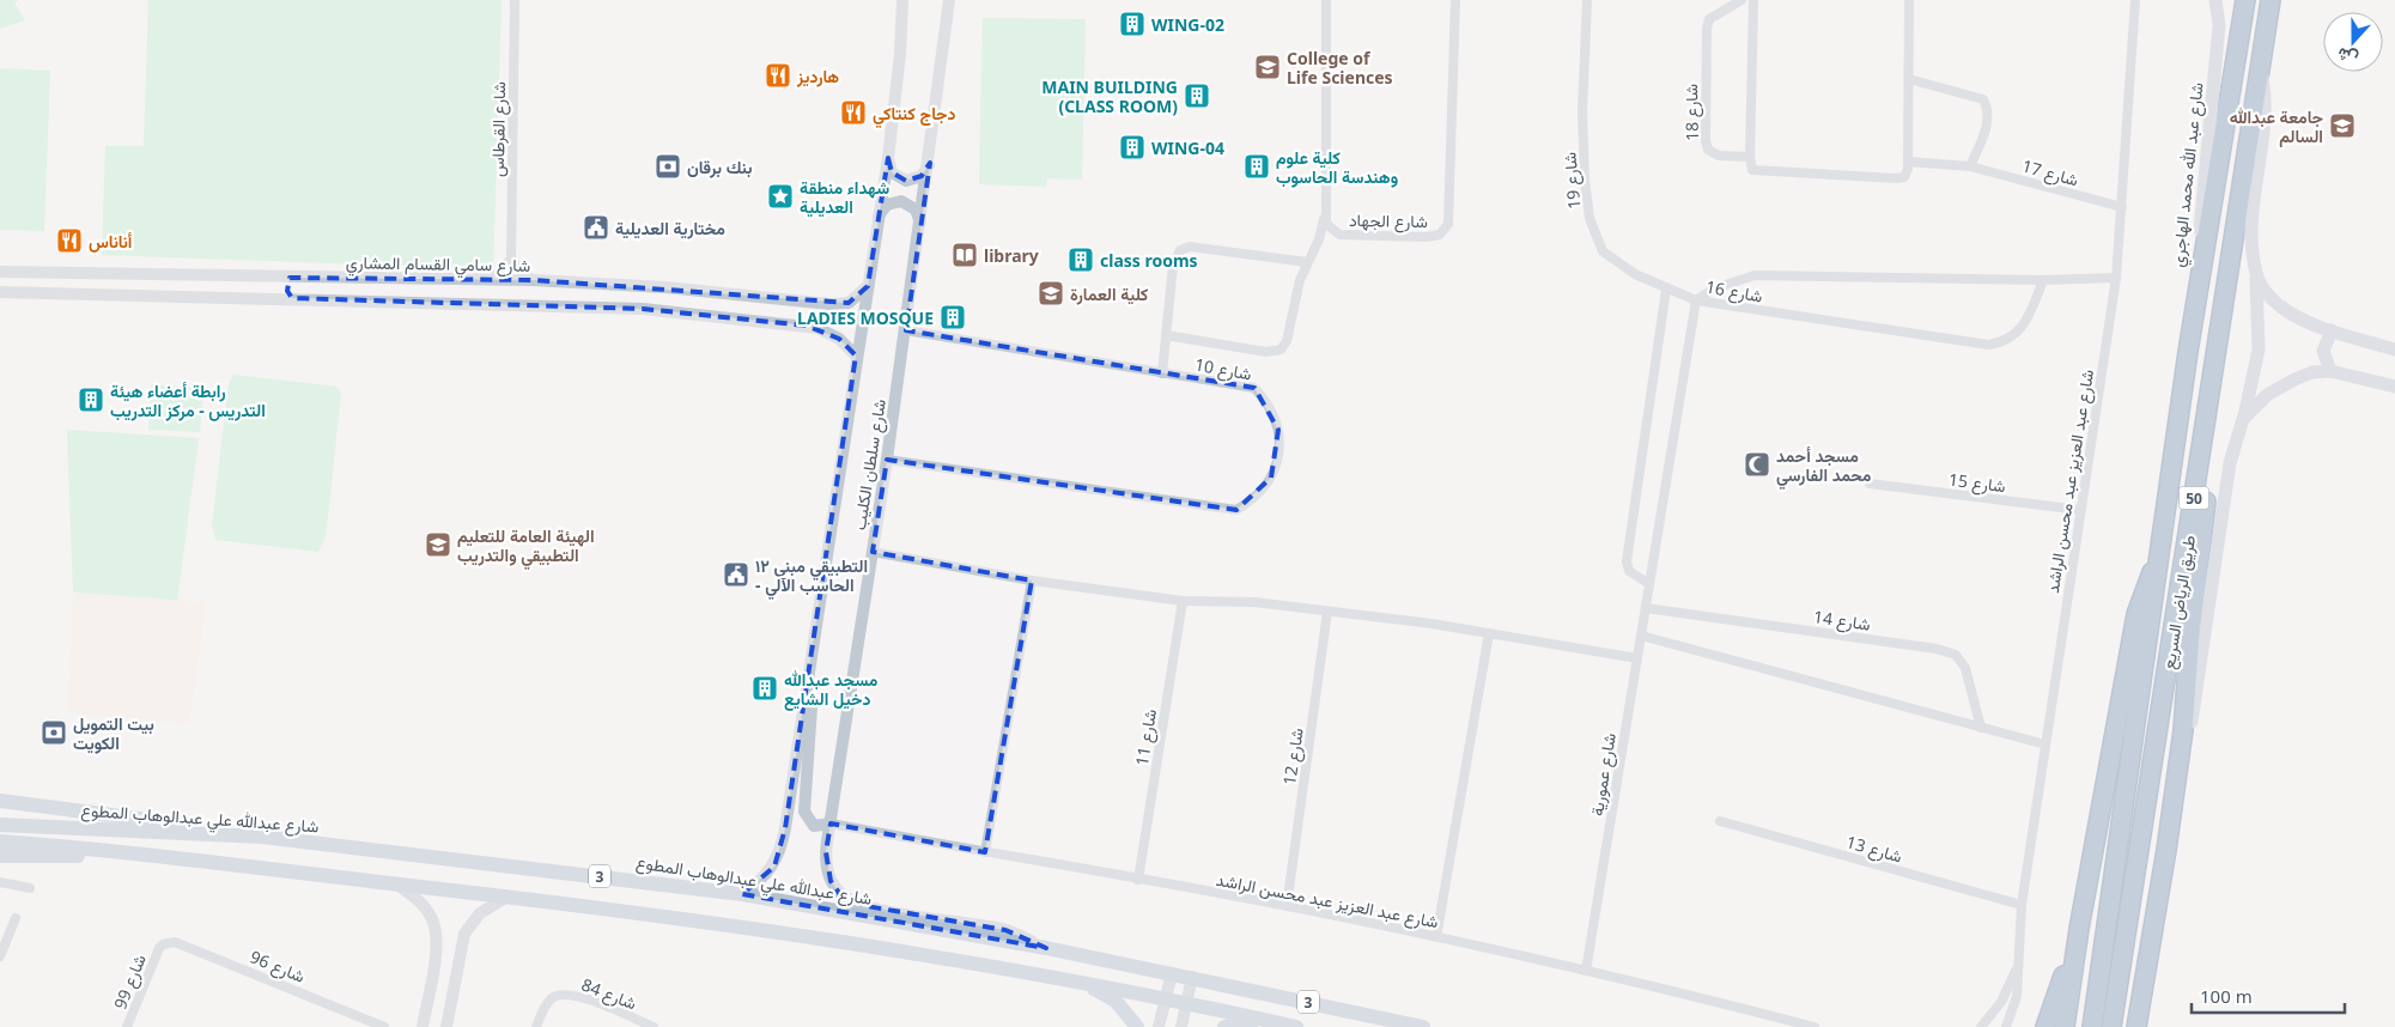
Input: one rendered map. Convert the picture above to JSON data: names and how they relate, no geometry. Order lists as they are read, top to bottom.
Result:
{
  "streets": {
    "highway": ["50", "طريق الرياض السريع"],
    "main road": ["شارع عبد الله محمد الهاجري", "شارع عبدالله علي عبدالوهاب المطوع", "3"],
    "street": [
      "شارع 18",
      "شارع القرطاس",
      "شارع 17",
      "شارع 19",
      "شارع الجهاد",
      "شارع سامي القسام المشاري",
      "شارع 16",
      "شارع 10",
      "شارع سلطان الكليب",
      "شارع عبد العزيز عبد محسن الراشد",
      "شارع 15",
      "شارع 14",
      "شارع 11",
      "شارع 12",
      "شارع عمورية",
      "شارع 13",
      "شارع 96",
      "شارع 99",
      "شارع 84"
    ]
  },
  "crossings": [
    ["شارع 17", "شارع عبد العزيز عبد محسن الراشد"],
    ["شارع عبد الله محمد الهاجري", "طريق الرياض السريع"],
    ["شارع 19", "شارع 16"],
    ["شارع 19", "شارع عمورية"],
    ["شارع سامي القسام المشاري", "شارع سلطان الكليب"],
    ["شارع 16", "شارع عبد العزيز عبد محسن الراشد"],
    ["شارع 16", "شارع عمورية"],
    ["شارع 10", "شارع سلطان الكليب"],
    ["شارع سلطان الكليب", "شارع عبد العزيز عبد محسن الراشد"],
    ["شارع سلطان الكليب", "شارع عبدالله علي عبدالوهاب المطوع"],
    ["شارع عبد العزيز عبد محسن الراشد", "شارع 15"],
    ["شارع عبد العزيز عبد محسن الراشد", "شارع 11"],
    ["شارع عبد العزيز عبد محسن الراشد", "شارع 12"],
    ["شارع عبد العزيز عبد محسن الراشد", "شارع عمورية"],
    ["شارع عبد العزيز عبد محسن الراشد", "شارع 13"],
    ["شارع 14", "شارع عمورية"],
    ["شارع 96", "شارع 99"]
  ],
  "places": {
    "building": [
      "WING-02",
      "MAIN BUILDING (CLASS ROOM)",
      "WING-04",
      "كلية علوم وهندسة الحاسوب",
      "class rooms",
      "LADIES MOSQUE",
      "رابطة أعضاء هيئة التدريس - مركز التدريب",
      "مسجد عبدالله دخيل الشايع"
    ],
    "school or university": [
      "College of Life Sciences",
      "جامعة عبدالله السالم",
      "كلية العمارة",
      "الهيئة العامة للتعليم التطبيقي والتدريب"
    ],
    "restaurant": ["هارديز", "دجاج كنتاكي", "أناناس"],
    "bank": ["بنك برقان", "بيت التمويل الكويت"],
    "place": ["شهداء منطقة العديلية"],
    "public building": ["مختارية العديلية", "التطبيقي مبنى ١٢ - الحاسب الآلي"],
    "library": ["library"],
    "mosque": ["مسجد أحمد محمد الفارسي"]
  },
  "scale_bar": "100 m",
  "north": "bottom"
}
